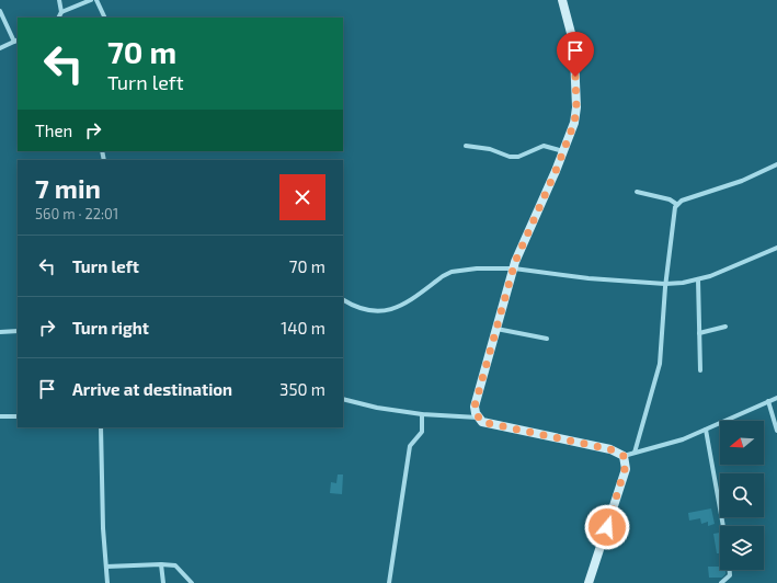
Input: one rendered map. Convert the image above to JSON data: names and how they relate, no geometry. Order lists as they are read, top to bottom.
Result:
{
  "north": "left",
  "page": {
    "turn": ["70 m", "Turn left"],
    "then": "Then",
    "heading": ["7 min", "560 m · 22:01"],
    "list": [
      {
        "name": "Turn left",
        "value": "70 m"
      },
      {
        "name": "Turn right",
        "value": "140 m"
      },
      {
        "name": "Arrive at destination",
        "value": "350 m"
      }
    ]
  }
}
